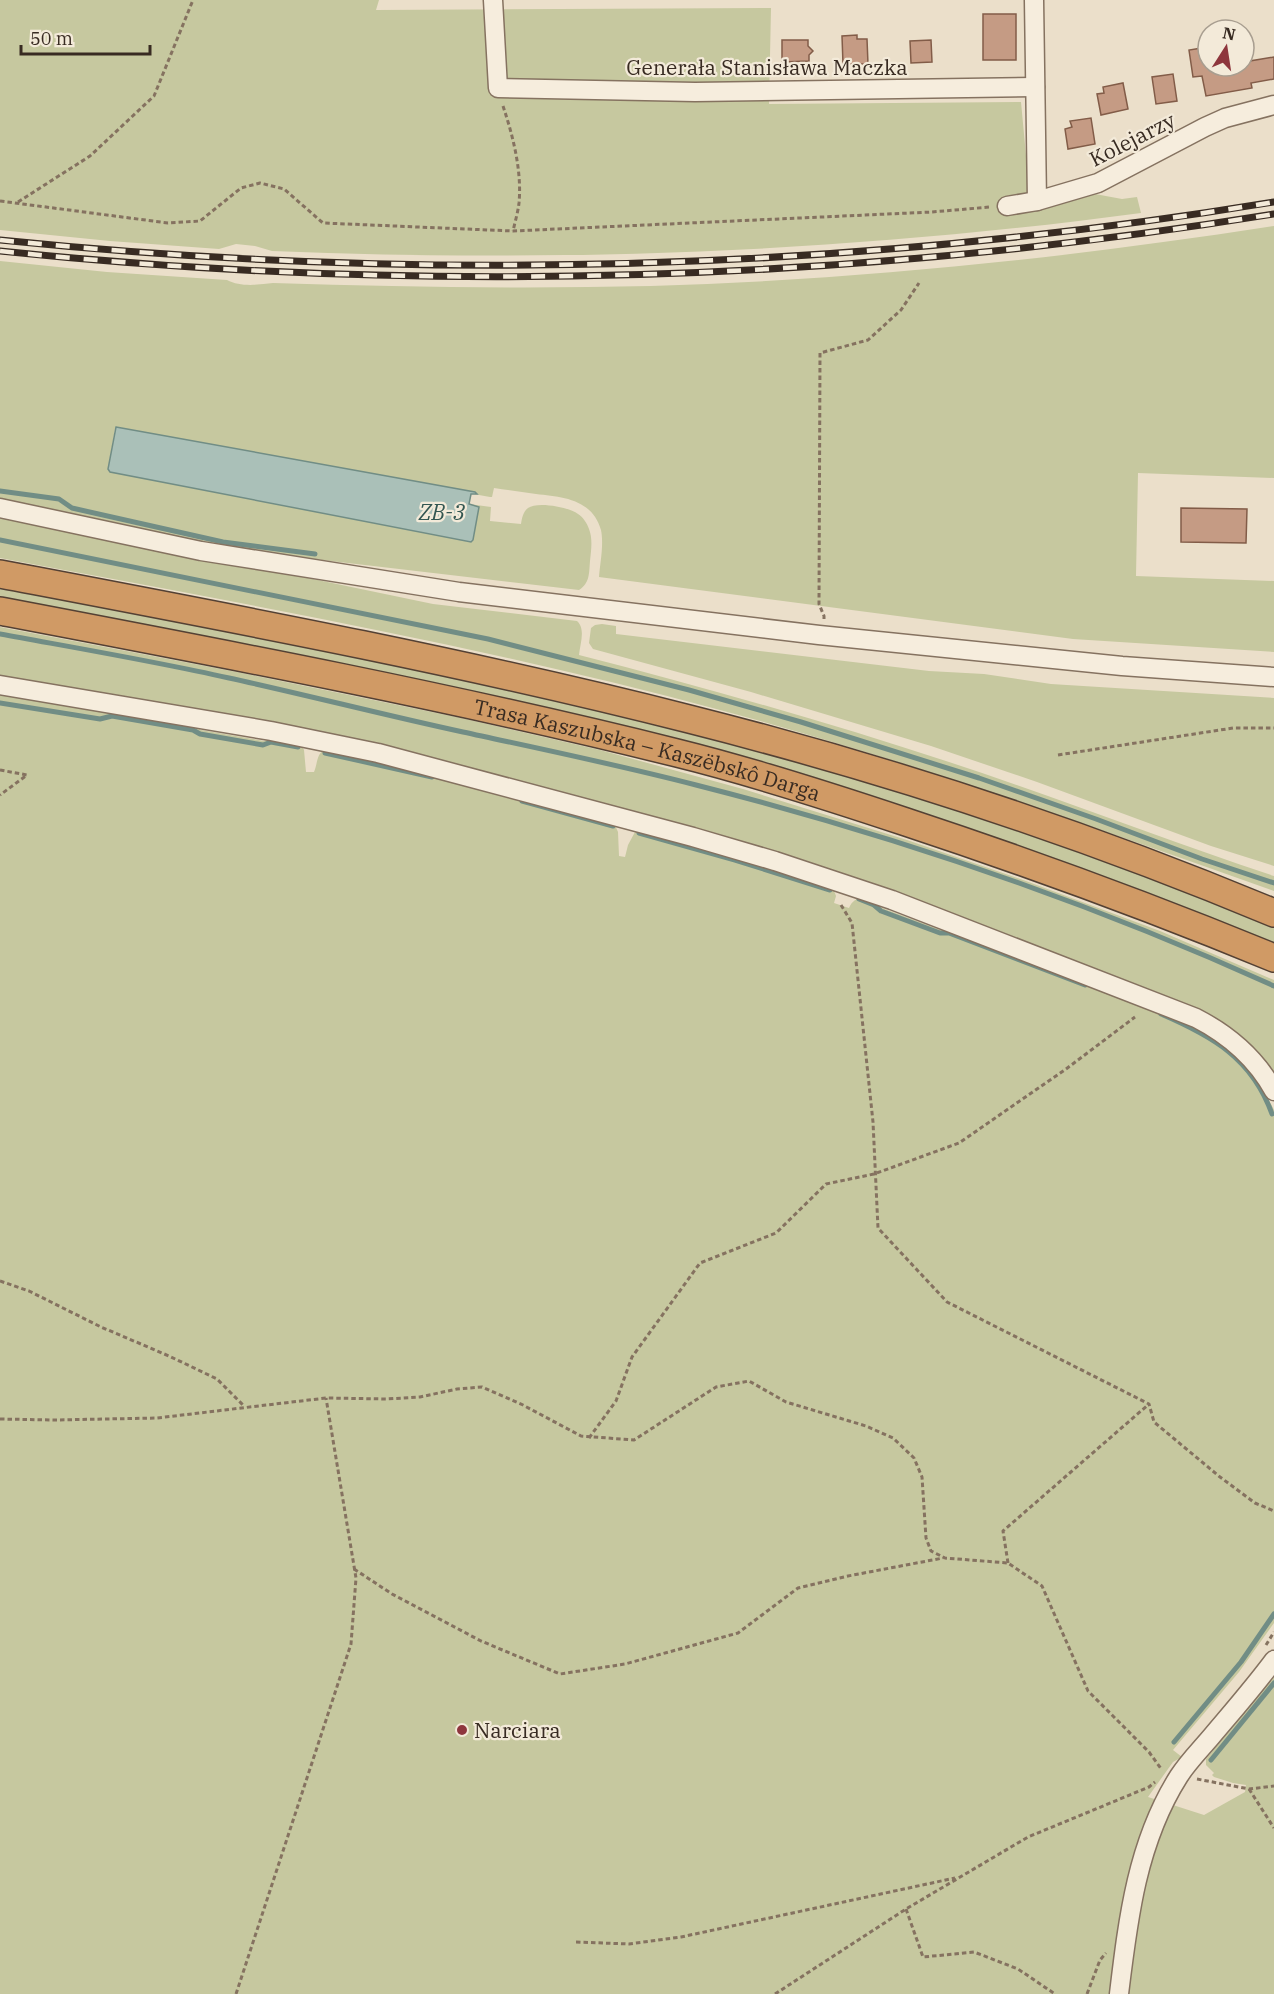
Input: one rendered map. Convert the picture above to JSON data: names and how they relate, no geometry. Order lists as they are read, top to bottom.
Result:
{
  "streets": {
    "highway": ["Trasa Kaszubska – Kaszëbskô Darga"],
    "street": ["Generała Stanisława Maczka", "Kolejarzy"]
  },
  "water": ["ZB-3"],
  "places": ["Narciara"],
  "scale_bar": "50 m",
  "north": "top"
}
